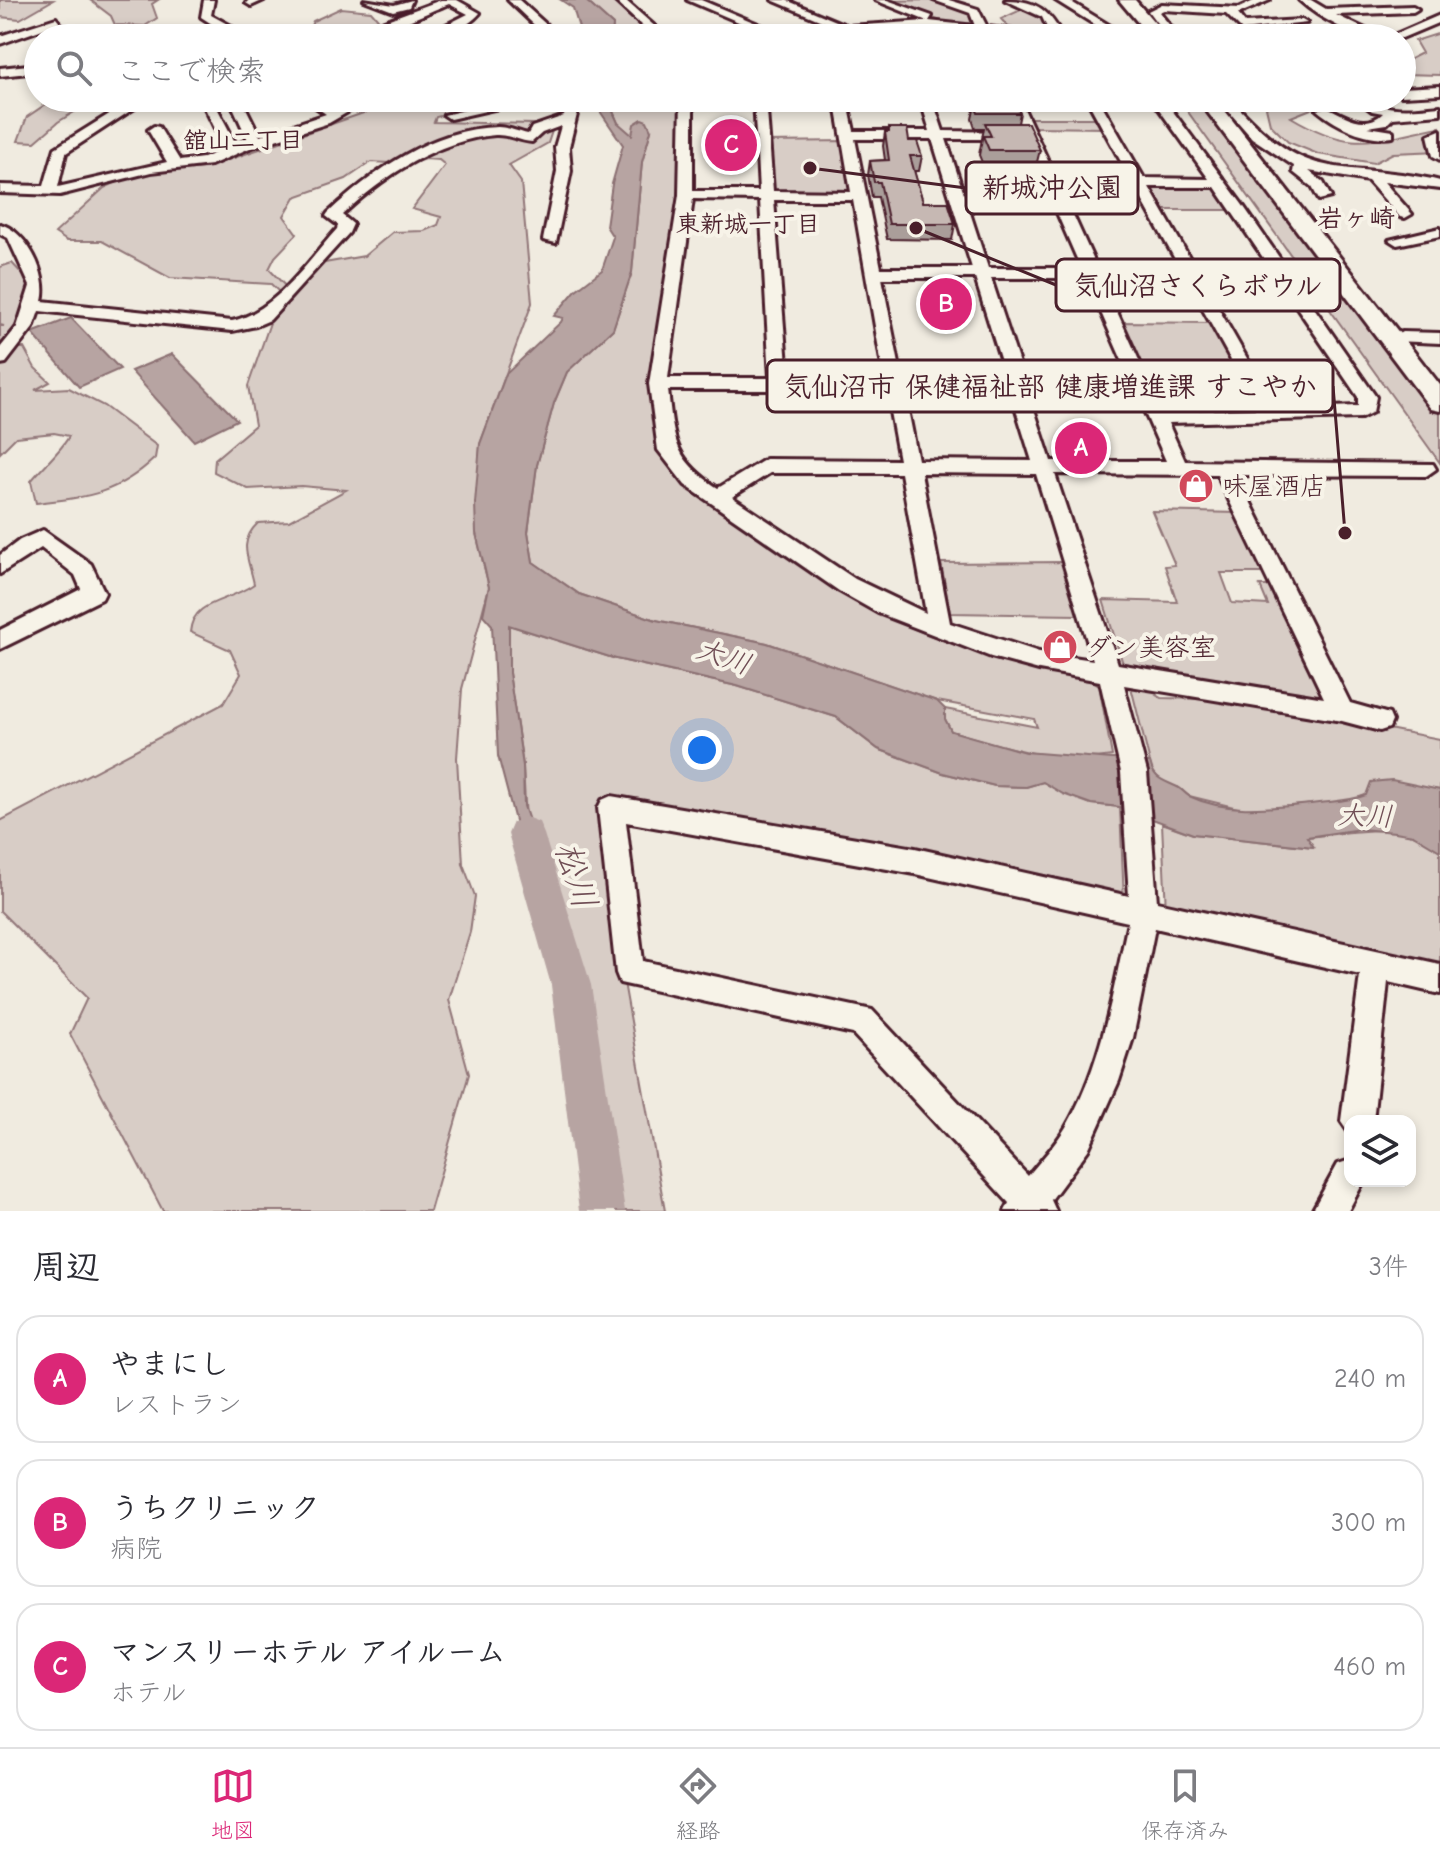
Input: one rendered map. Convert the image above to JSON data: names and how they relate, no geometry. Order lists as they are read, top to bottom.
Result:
{
  "districts": ["舘山二丁目", "岩ヶ崎", "東新城一丁目"],
  "water": ["大川", "松川"],
  "places": {
    "other": ["新城沖公園", "気仙沼さくらボウル", "気仙沼市 保健福祉部 健康増進課 すこやか"],
    "shop": ["味屋酒店", "ダン美容室"]
  },
  "page": {
    "search": "ここで検索",
    "pins": ["C", "B", "A"],
    "heading": ["周辺", "3件"],
    "list": [
      {
        "mark": "A",
        "name": "やまにし",
        "note": "レストラン",
        "value": "240 m"
      },
      {
        "mark": "B",
        "name": "うちクリニック",
        "note": "病院",
        "value": "300 m"
      },
      {
        "mark": "C",
        "name": "マンスリーホテル アイルーム",
        "note": "ホテル",
        "value": "460 m"
      }
    ],
    "nav": ["地図", "経路", "保存済み"]
  }
}
